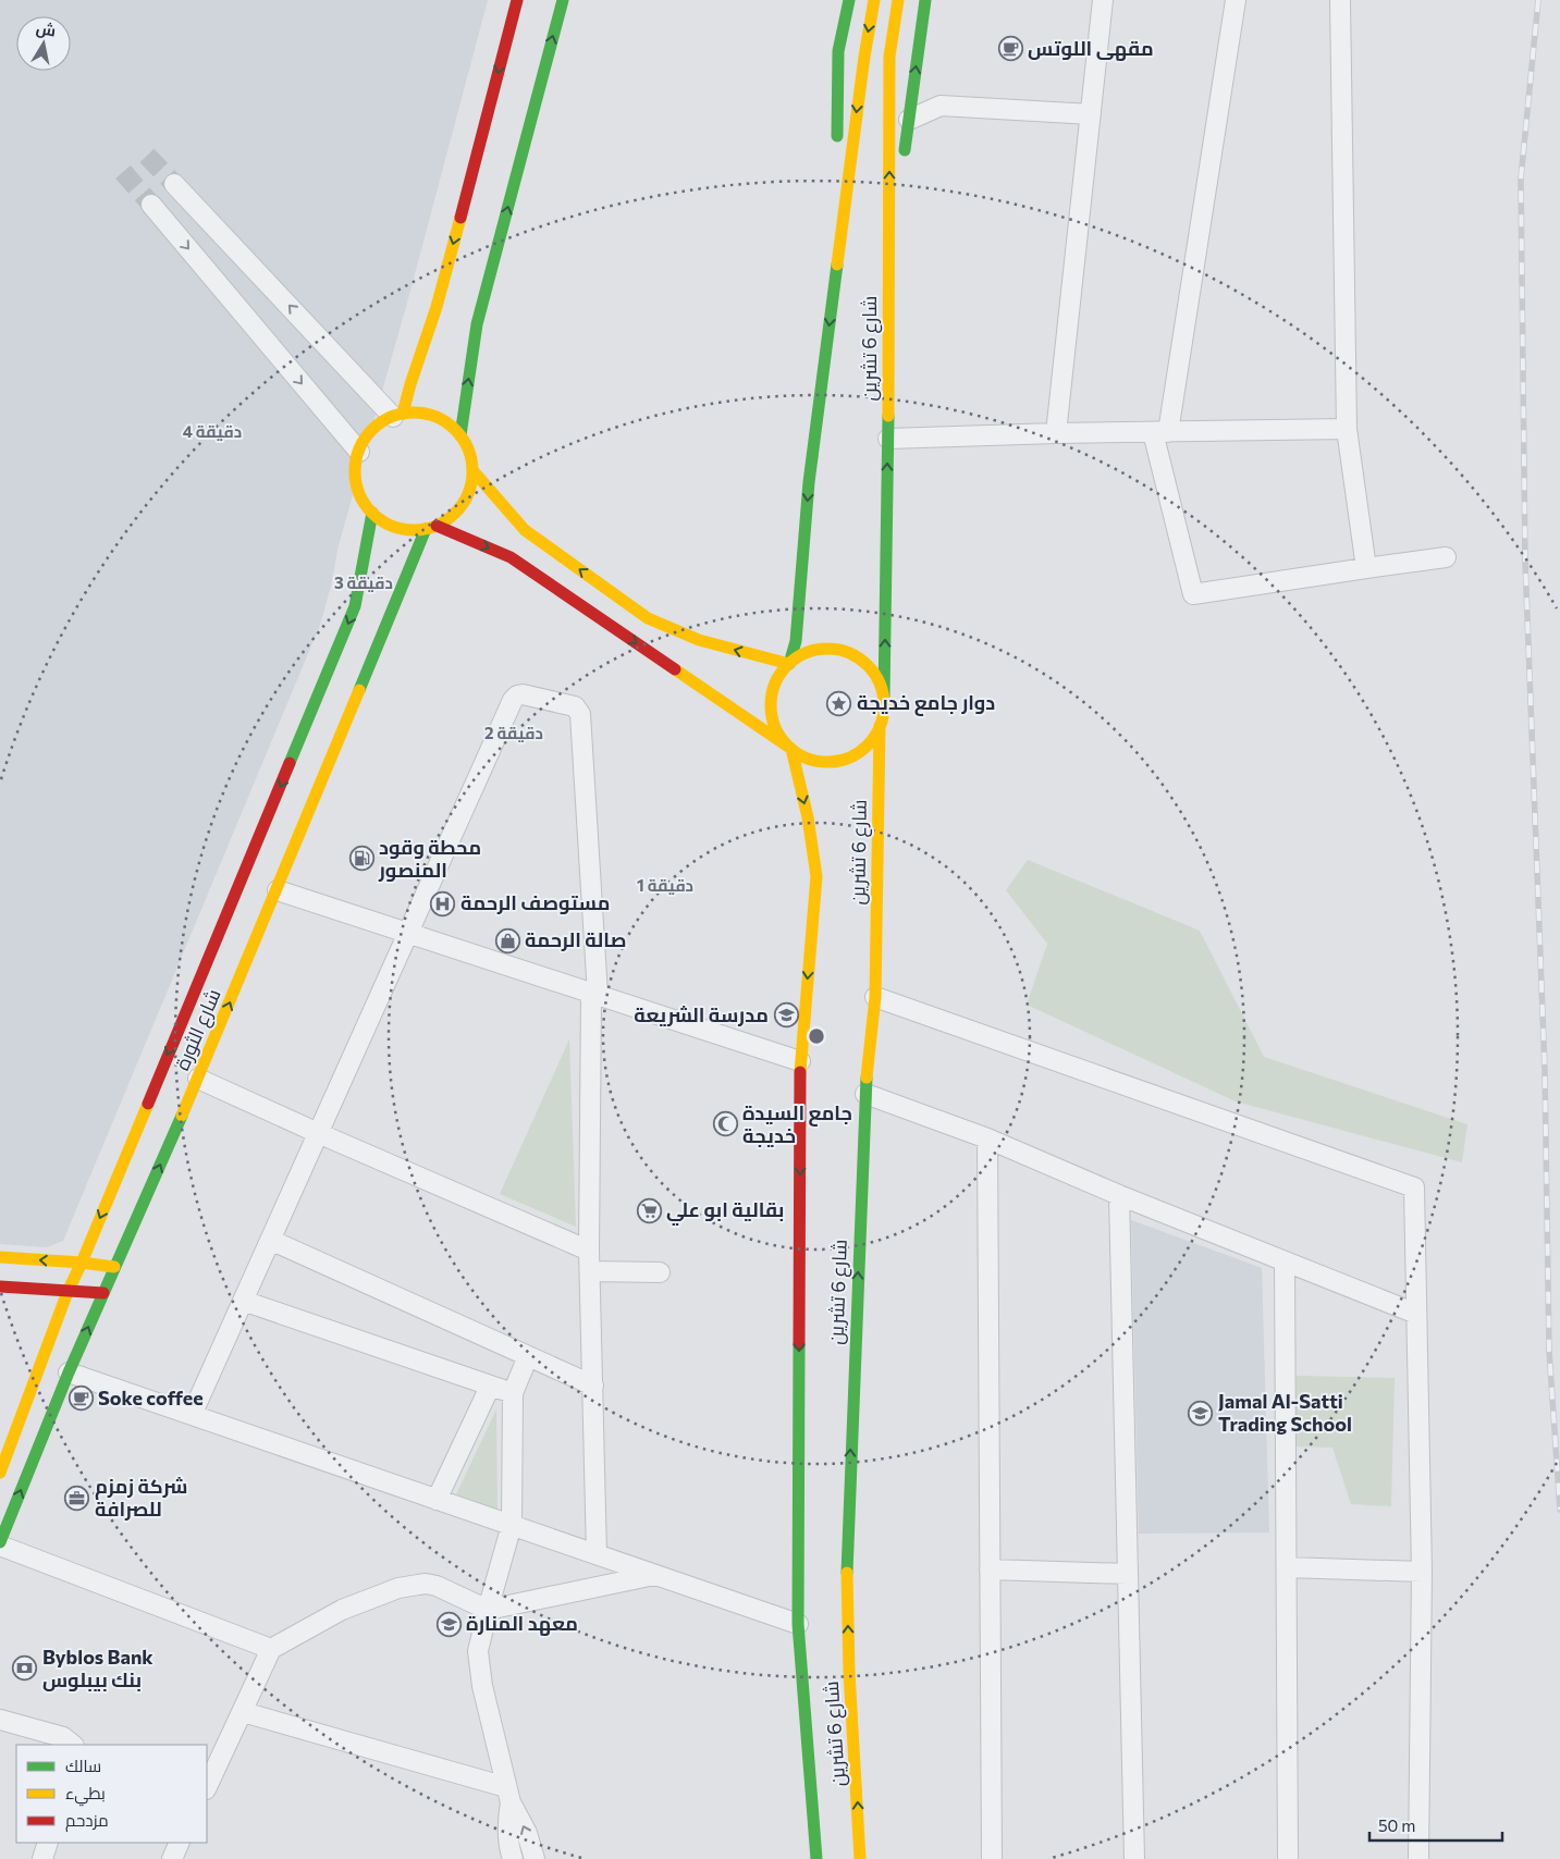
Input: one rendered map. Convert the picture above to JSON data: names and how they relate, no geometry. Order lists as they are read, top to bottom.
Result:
{
  "streets": {
    "main road": ["شارع 6 تشرين", "شارع الثورة"]
  },
  "places": {
    "cafe": ["مقهى اللوتس", "Soke coffee"],
    "place": ["دوار جامع خديجة"],
    "fuel station": ["محطة وقود المنصور"],
    "hospital": ["مستوصف الرحمة"],
    "shop": ["صالة الرحمة"],
    "school or university": ["مدرسة الشريعة", "Jamal Al-Satti Trading School", "معهد المنارة"],
    "mosque": ["جامع السيدة خديجة"],
    "supermarket": ["بقالية ابو علي"],
    "office": ["شركة زمزم للصرافة"],
    "bank": ["Byblos Bank بنك بيبلوس"]
  },
  "legend": ["سالك", "بطيء", "مزدحم"],
  "scale_bar": "50 m",
  "north": "top",
  "rings": [
    "4 دقيقة",
    "3 دقيقة",
    "2 دقيقة",
    "1 دقيقة"
  ]
}
